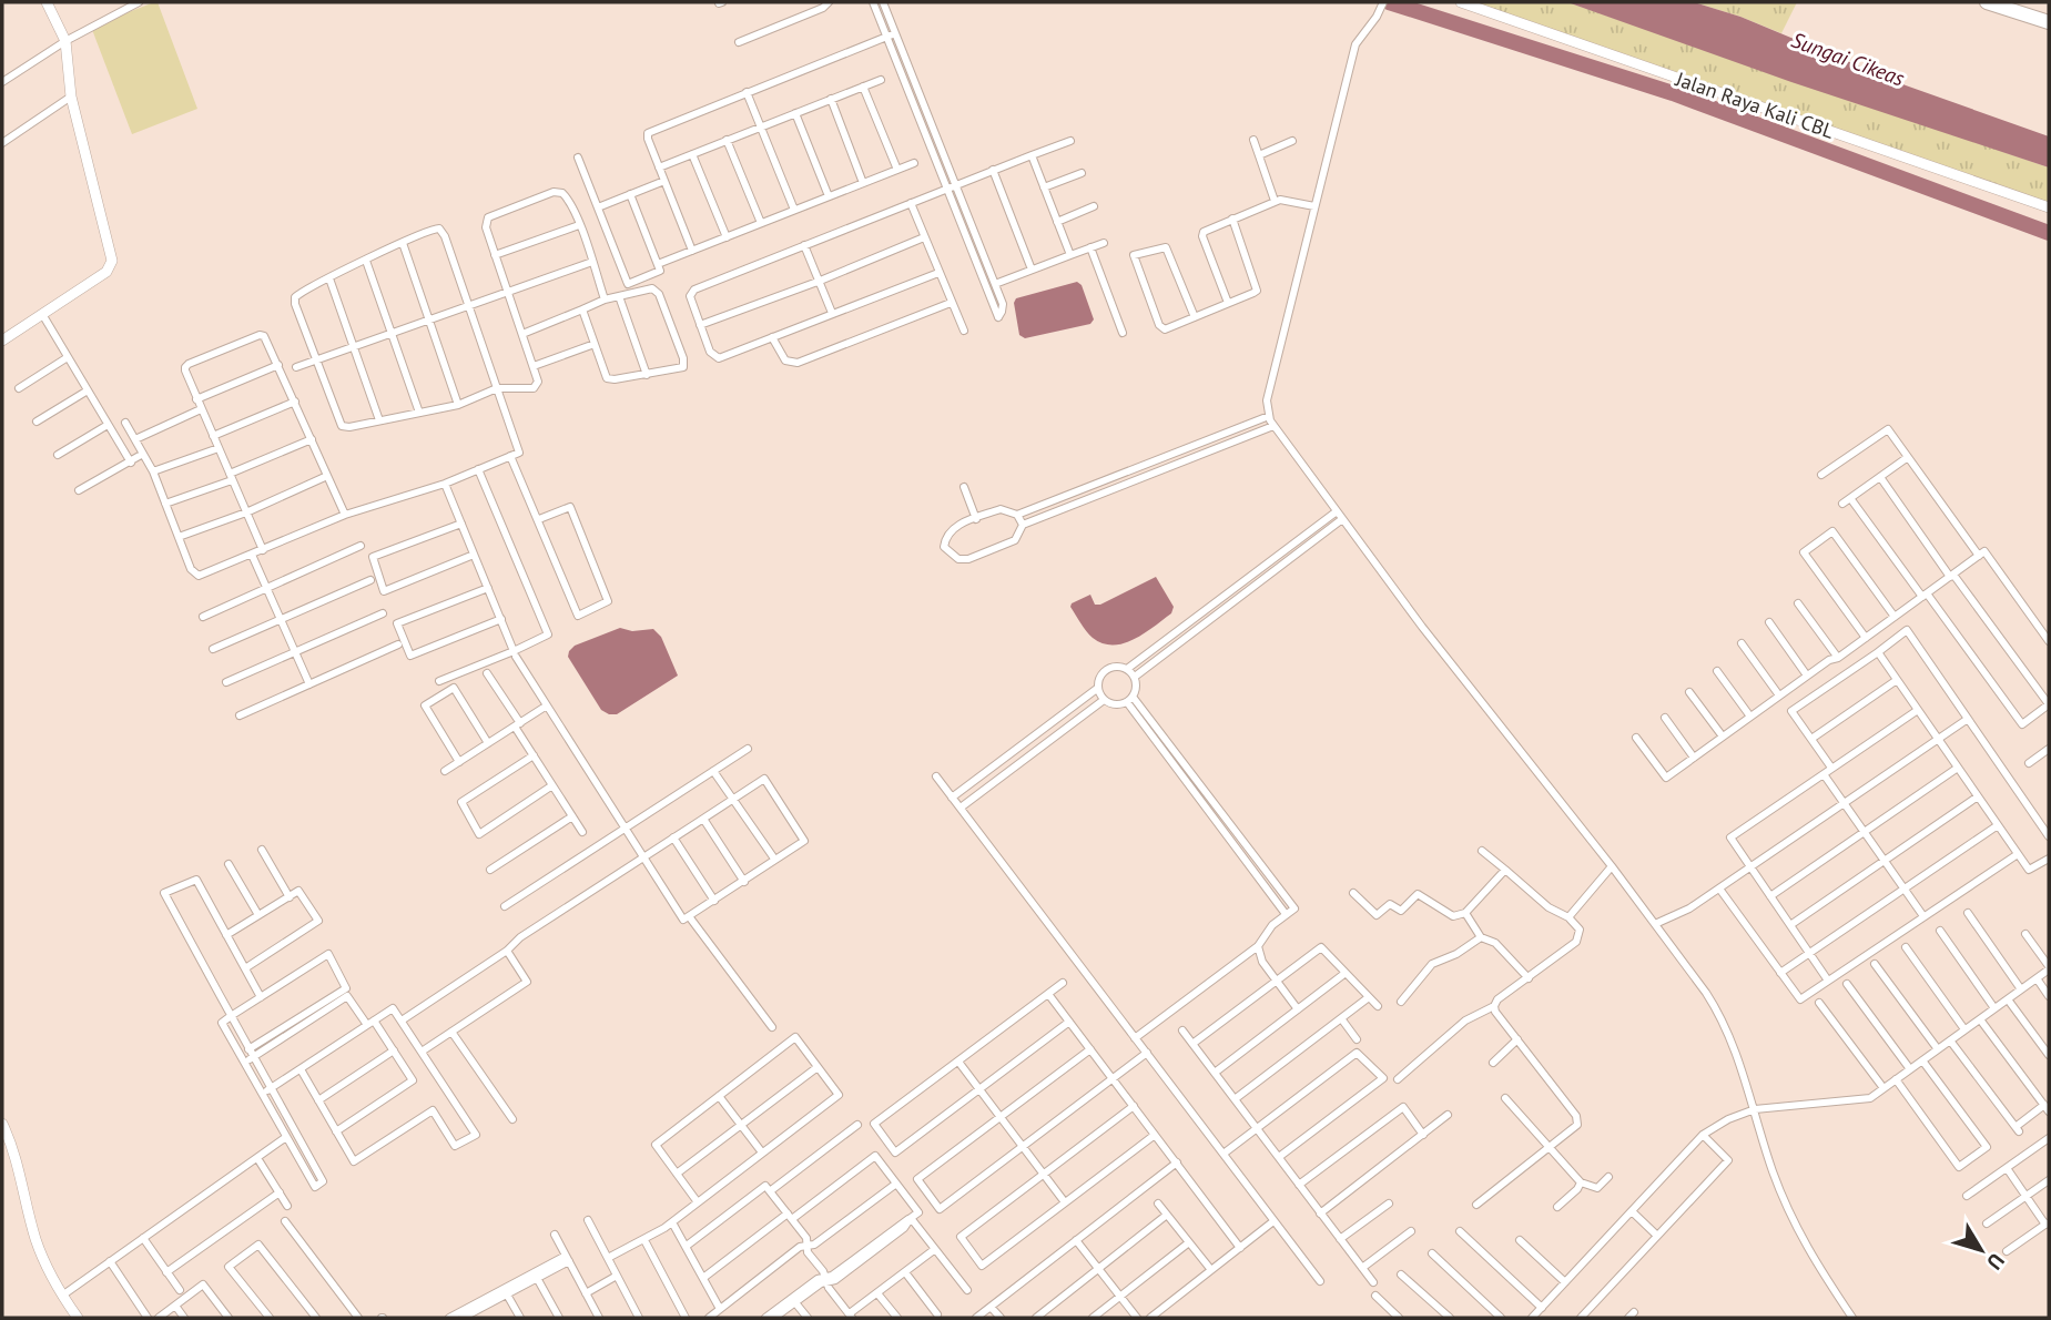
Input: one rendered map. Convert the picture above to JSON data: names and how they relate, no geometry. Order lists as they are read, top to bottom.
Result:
{
  "streets": {
    "main road": ["Jalan Raya Kali CBL"]
  },
  "water": ["Sungai Cikeas"],
  "north": "bottom right"
}
